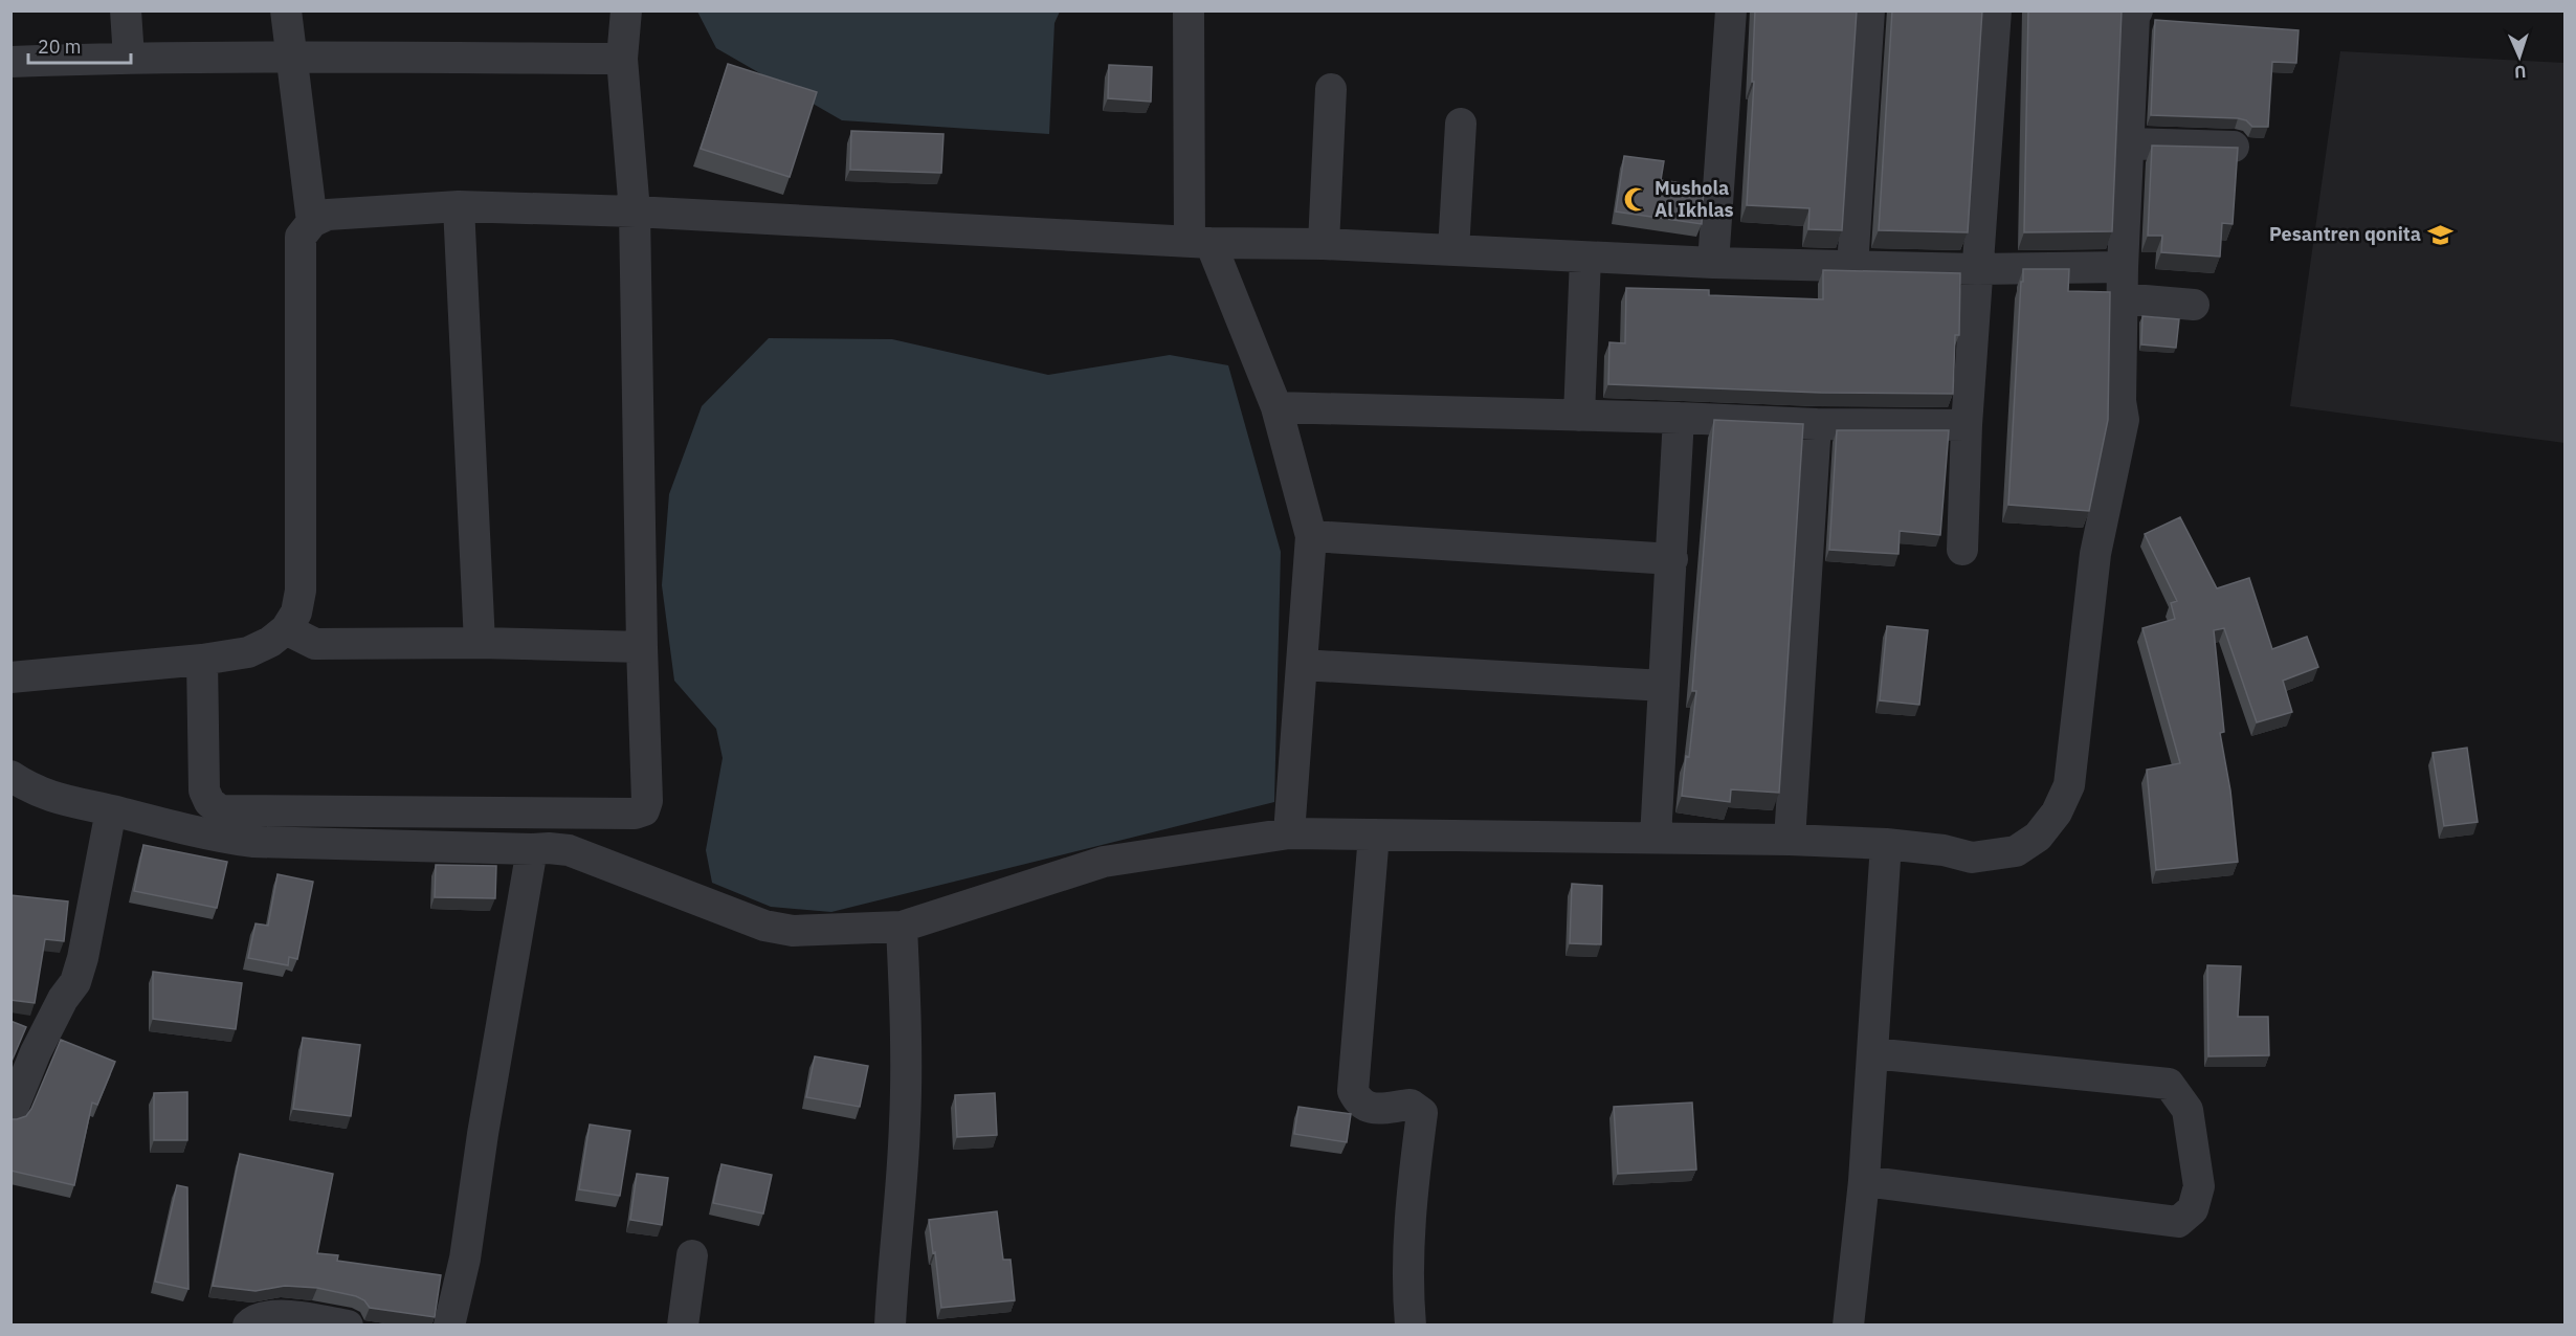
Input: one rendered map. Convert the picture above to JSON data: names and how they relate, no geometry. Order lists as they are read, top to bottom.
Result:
{
  "places": {
    "mosque": ["Mushola Al Ikhlas"],
    "school or university": ["Pesantren qonita"]
  },
  "scale_bar": "20 m",
  "north": "bottom"
}
